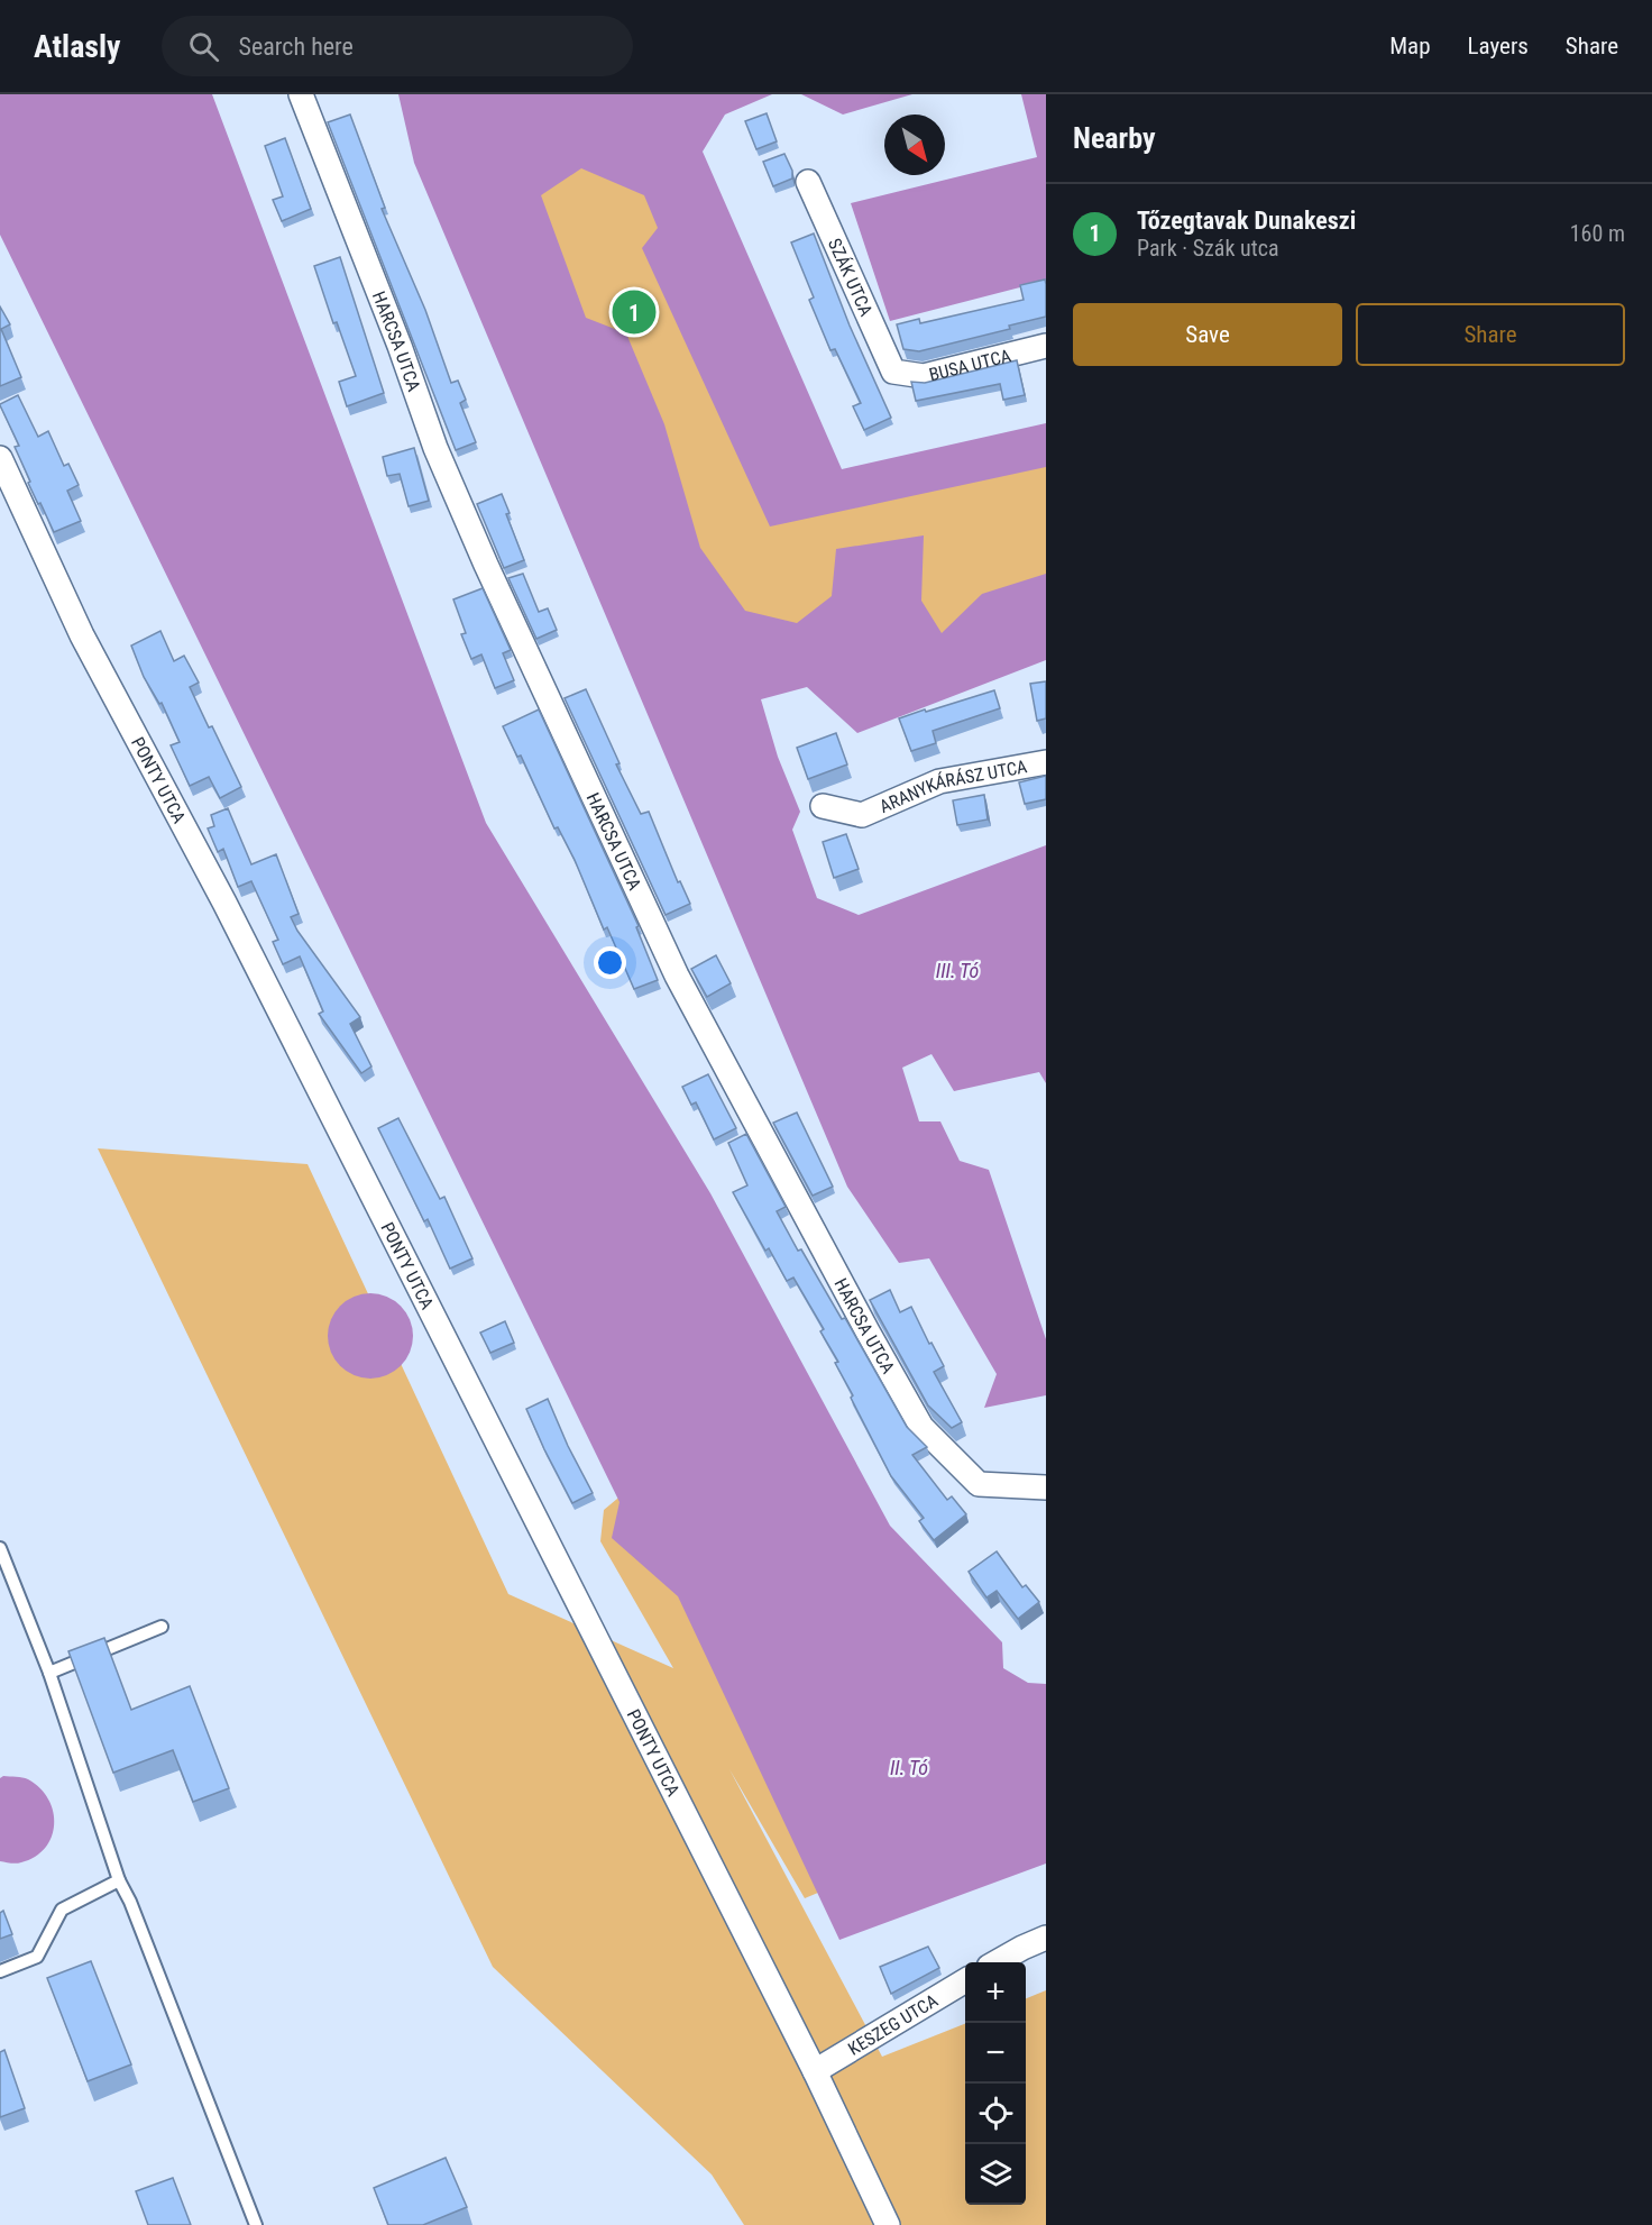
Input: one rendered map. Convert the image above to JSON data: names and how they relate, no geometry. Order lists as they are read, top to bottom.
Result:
{
  "streets": {
    "street": [
      "SZÁK UTCA",
      "HARCSA UTCA",
      "BUSA UTCA",
      "PONTY UTCA",
      "ARANYKÁRÁSZ UTCA",
      "KESZEG UTCA"
    ]
  },
  "crossings": [
    ["SZÁK UTCA", "BUSA UTCA"],
    ["PONTY UTCA", "KESZEG UTCA"]
  ],
  "water": ["III. Tó", "II. Tó"],
  "north": "bottom right",
  "page": {
    "header": "Atlasly",
    "search": "Search here",
    "nav": ["Map", "Layers", "Share"],
    "heading": "Nearby",
    "list": [
      {
        "mark": "1",
        "name": "Tőzegtavak Dunakeszi",
        "note": "Park · Szák utca",
        "value": "160 m"
      }
    ],
    "buttons": ["Save", "Share"],
    "pins": "1",
    "map_buttons": ["+", "−"]
  }
}
